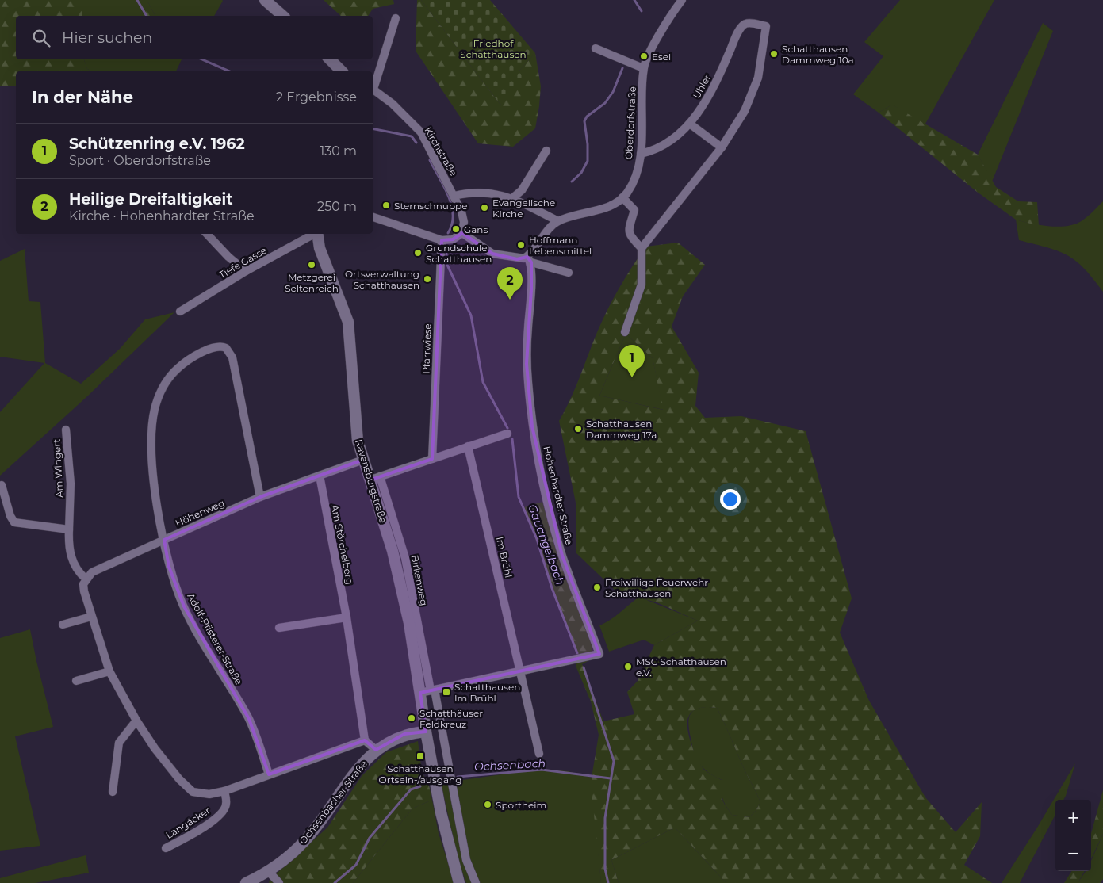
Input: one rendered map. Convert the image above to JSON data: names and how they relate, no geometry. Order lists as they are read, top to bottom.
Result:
{
  "streets": {
    "main road": ["Ravensburgstraße", "Ochsenbacher Straße"],
    "street": [
      "Uhler",
      "Oberdorfstraße",
      "Kirchstraße",
      "Tiefe Gasse",
      "Pfarrwiese",
      "Am Wingert",
      "Hohenhardter Straße",
      "Höhenweg",
      "Am Störchelberg",
      "Im Brühl",
      "Adolf-Pfisterer-Straße",
      "Langäcker"
    ]
  },
  "crossings": [
    ["Uhler", "Oberdorfstraße"],
    ["Am Wingert", "Höhenweg"],
    ["Ravensburgstraße", "Höhenweg"],
    ["Ravensburgstraße", "Ochsenbacher Straße"],
    ["Hohenhardter Straße", "Im Brühl"],
    ["Höhenweg", "Am Störchelberg"],
    ["Höhenweg", "Adolf-Pfisterer-Straße"]
  ],
  "water": ["Gauangelbach", "Ochsenbach"],
  "parks": ["Friedhof Schatthausen"],
  "places": {
    "other": [
      "Schatthausen Dammweg 10a",
      "Esel",
      "Sternschnuppe",
      "Evangelische Kirche",
      "Gans",
      "Hoffmann Lebensmittel",
      "Grundschule Schatthausen",
      "Metzgerei Seltenreich",
      "Ortsverwaltung Schatthausen",
      "Schatthausen Dammweg 17a",
      "Freiwillige Feuerwehr Schatthausen",
      "MSC Schatthausen e.V.",
      "Schatthäuser Feldkreuz",
      "Sportheim"
    ],
    "transit": ["Schatthausen Im Brühl", "Schatthausen Ortsein-/ausgang"]
  },
  "page": {
    "search": "Hier suchen",
    "heading": ["In der Nähe", "2 Ergebnisse"],
    "list": [
      {
        "mark": "1",
        "name": "Schützenring e.V. 1962",
        "note": "Sport · Oberdorfstraße",
        "value": "130 m"
      },
      {
        "mark": "2",
        "name": "Heilige Dreifaltigkeit",
        "note": "Kirche · Hohenhardter Straße",
        "value": "250 m"
      }
    ],
    "pins": ["2", "1"],
    "map_buttons": ["+", "−"]
  }
}
